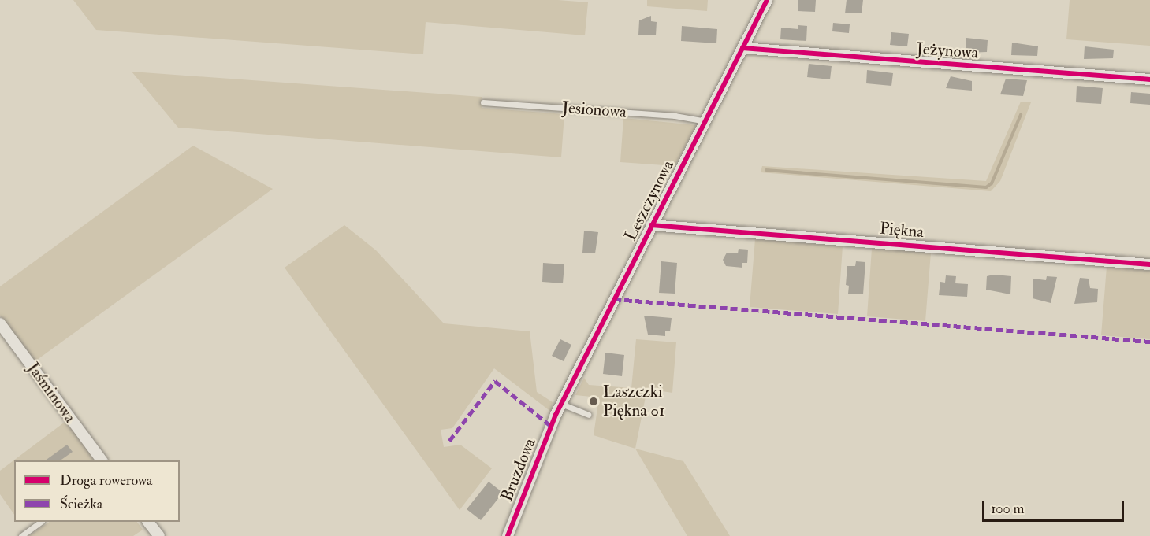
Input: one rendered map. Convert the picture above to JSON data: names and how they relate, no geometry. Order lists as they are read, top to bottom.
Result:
{
  "streets": {
    "street": [
      "Jeżynowa",
      "Leszczynowa",
      "Piękna",
      "Jaśminowa",
      "Bruzdowa"
    ],
    "lane": ["Jesionowa"]
  },
  "crossings": [
    ["Jeżynowa", "Leszczynowa"],
    ["Jesionowa", "Leszczynowa"],
    ["Leszczynowa", "Piękna"],
    ["Leszczynowa", "Bruzdowa"]
  ],
  "places": ["Laszczki Piękna 01"],
  "legend": ["Droga rowerowa", "Ścieżka"],
  "scale_bar": "100 m"
}
